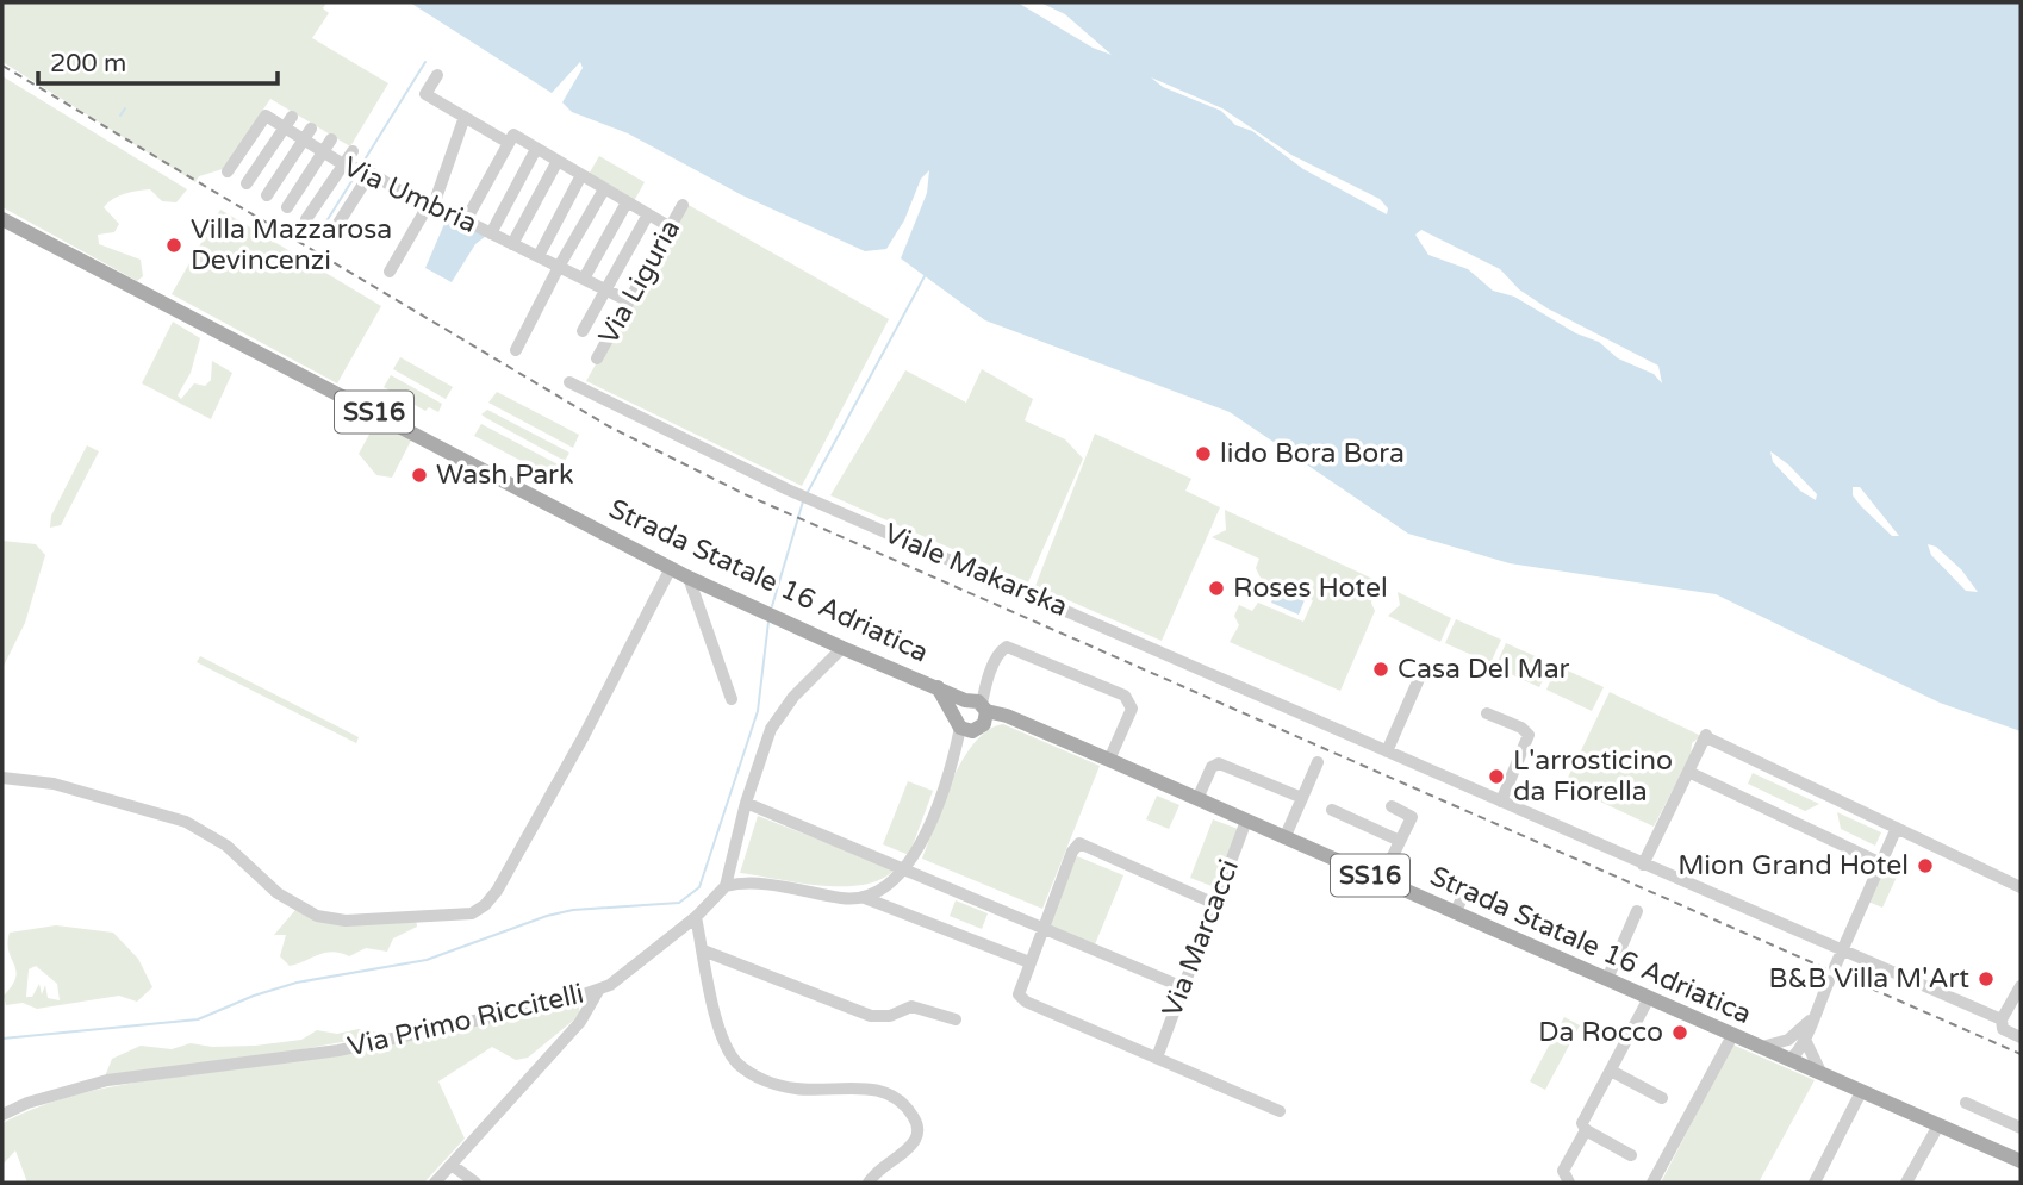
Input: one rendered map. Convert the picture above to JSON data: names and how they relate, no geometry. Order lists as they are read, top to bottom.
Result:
{
  "streets": {
    "main road": ["SS16", "Strada Statale 16 Adriatica"],
    "street": [
      "Via Umbria",
      "Via Liguria",
      "Viale Makarska",
      "Via Marcacci",
      "Via Primo Riccitelli"
    ]
  },
  "crossings": [
    ["Via Umbria", "Via Liguria"],
    ["SS16", "Strada Statale 16 Adriatica"],
    ["Strada Statale 16 Adriatica", "Via Marcacci"]
  ],
  "places": [
    "Villa Mazzarosa Devincenzi",
    "lido Bora Bora",
    "Wash Park",
    "Roses Hotel",
    "Casa Del Mar",
    "L'arrosticino da Fiorella",
    "Mion Grand Hotel",
    "B&B Villa M'Art",
    "Da Rocco"
  ],
  "scale_bar": "200 m"
}
